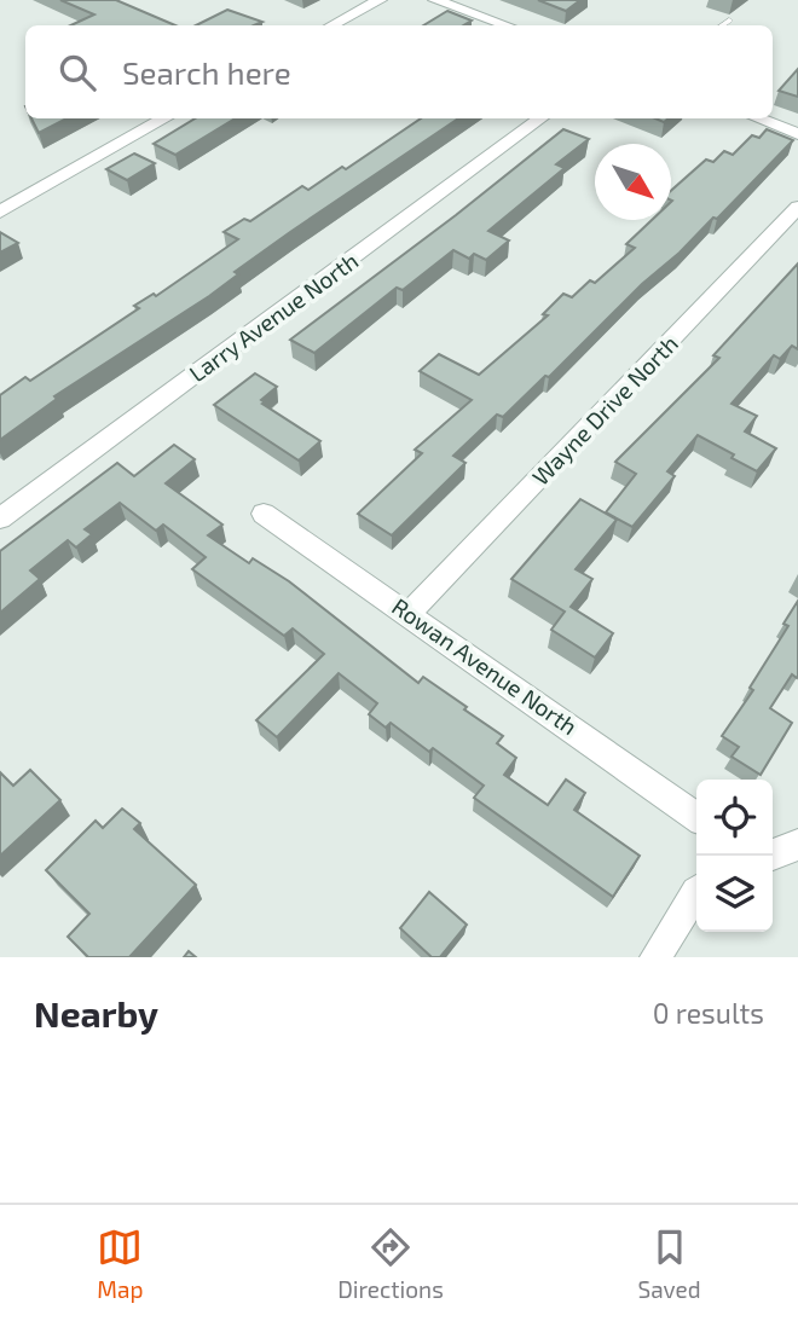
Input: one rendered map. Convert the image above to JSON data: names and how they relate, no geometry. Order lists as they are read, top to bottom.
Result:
{
  "streets": {
    "street": ["Larry Avenue North", "Wayne Drive North", "Rowan Avenue North"]
  },
  "crossings": [
    ["Wayne Drive North", "Rowan Avenue North"]
  ],
  "north": "bottom right",
  "page": {
    "search": "Search here",
    "heading": ["Nearby", "0 results"],
    "nav": ["Map", "Directions", "Saved"]
  }
}
